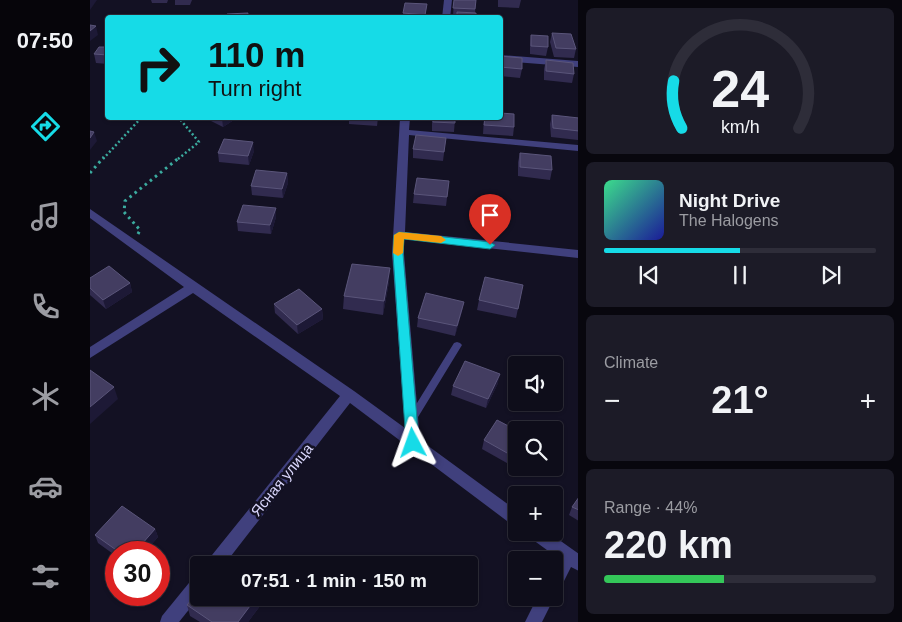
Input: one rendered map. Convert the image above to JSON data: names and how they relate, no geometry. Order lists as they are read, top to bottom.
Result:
{
  "streets": {
    "street": ["Ясная улица"]
  },
  "page": {
    "tabs": "07:50",
    "turn": ["110 m", "Turn right"],
    "song": ["Night Drive", "The Halogens"],
    "tile": [
      "Climate",
      ["Range · 44%", "220 km"]
    ],
    "map_buttons": ["+", "−"],
    "heat": ["−", "21°", "+"],
    "limit": "30",
    "trip": "07:51 · 1 min · 150 m",
    "gauge": ["24", "km/h"]
  }
}
